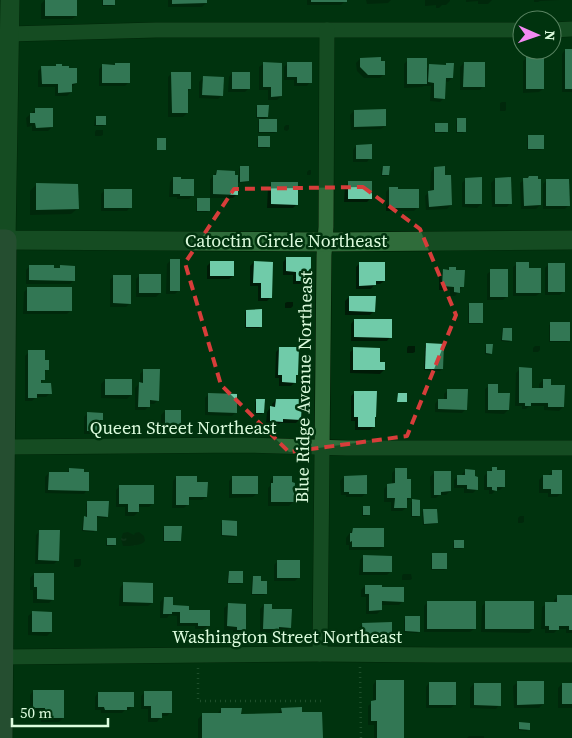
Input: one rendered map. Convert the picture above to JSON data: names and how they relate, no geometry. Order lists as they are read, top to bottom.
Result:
{
  "streets": {
    "street": [
      "Catoctin Circle Northeast",
      "Blue Ridge Avenue Northeast",
      "Queen Street Northeast",
      "Washington Street Northeast"
    ]
  },
  "crossings": [
    ["Catoctin Circle Northeast", "Blue Ridge Avenue Northeast"],
    ["Blue Ridge Avenue Northeast", "Queen Street Northeast"],
    ["Blue Ridge Avenue Northeast", "Washington Street Northeast"]
  ],
  "scale_bar": "50 m",
  "north": "right"
}
